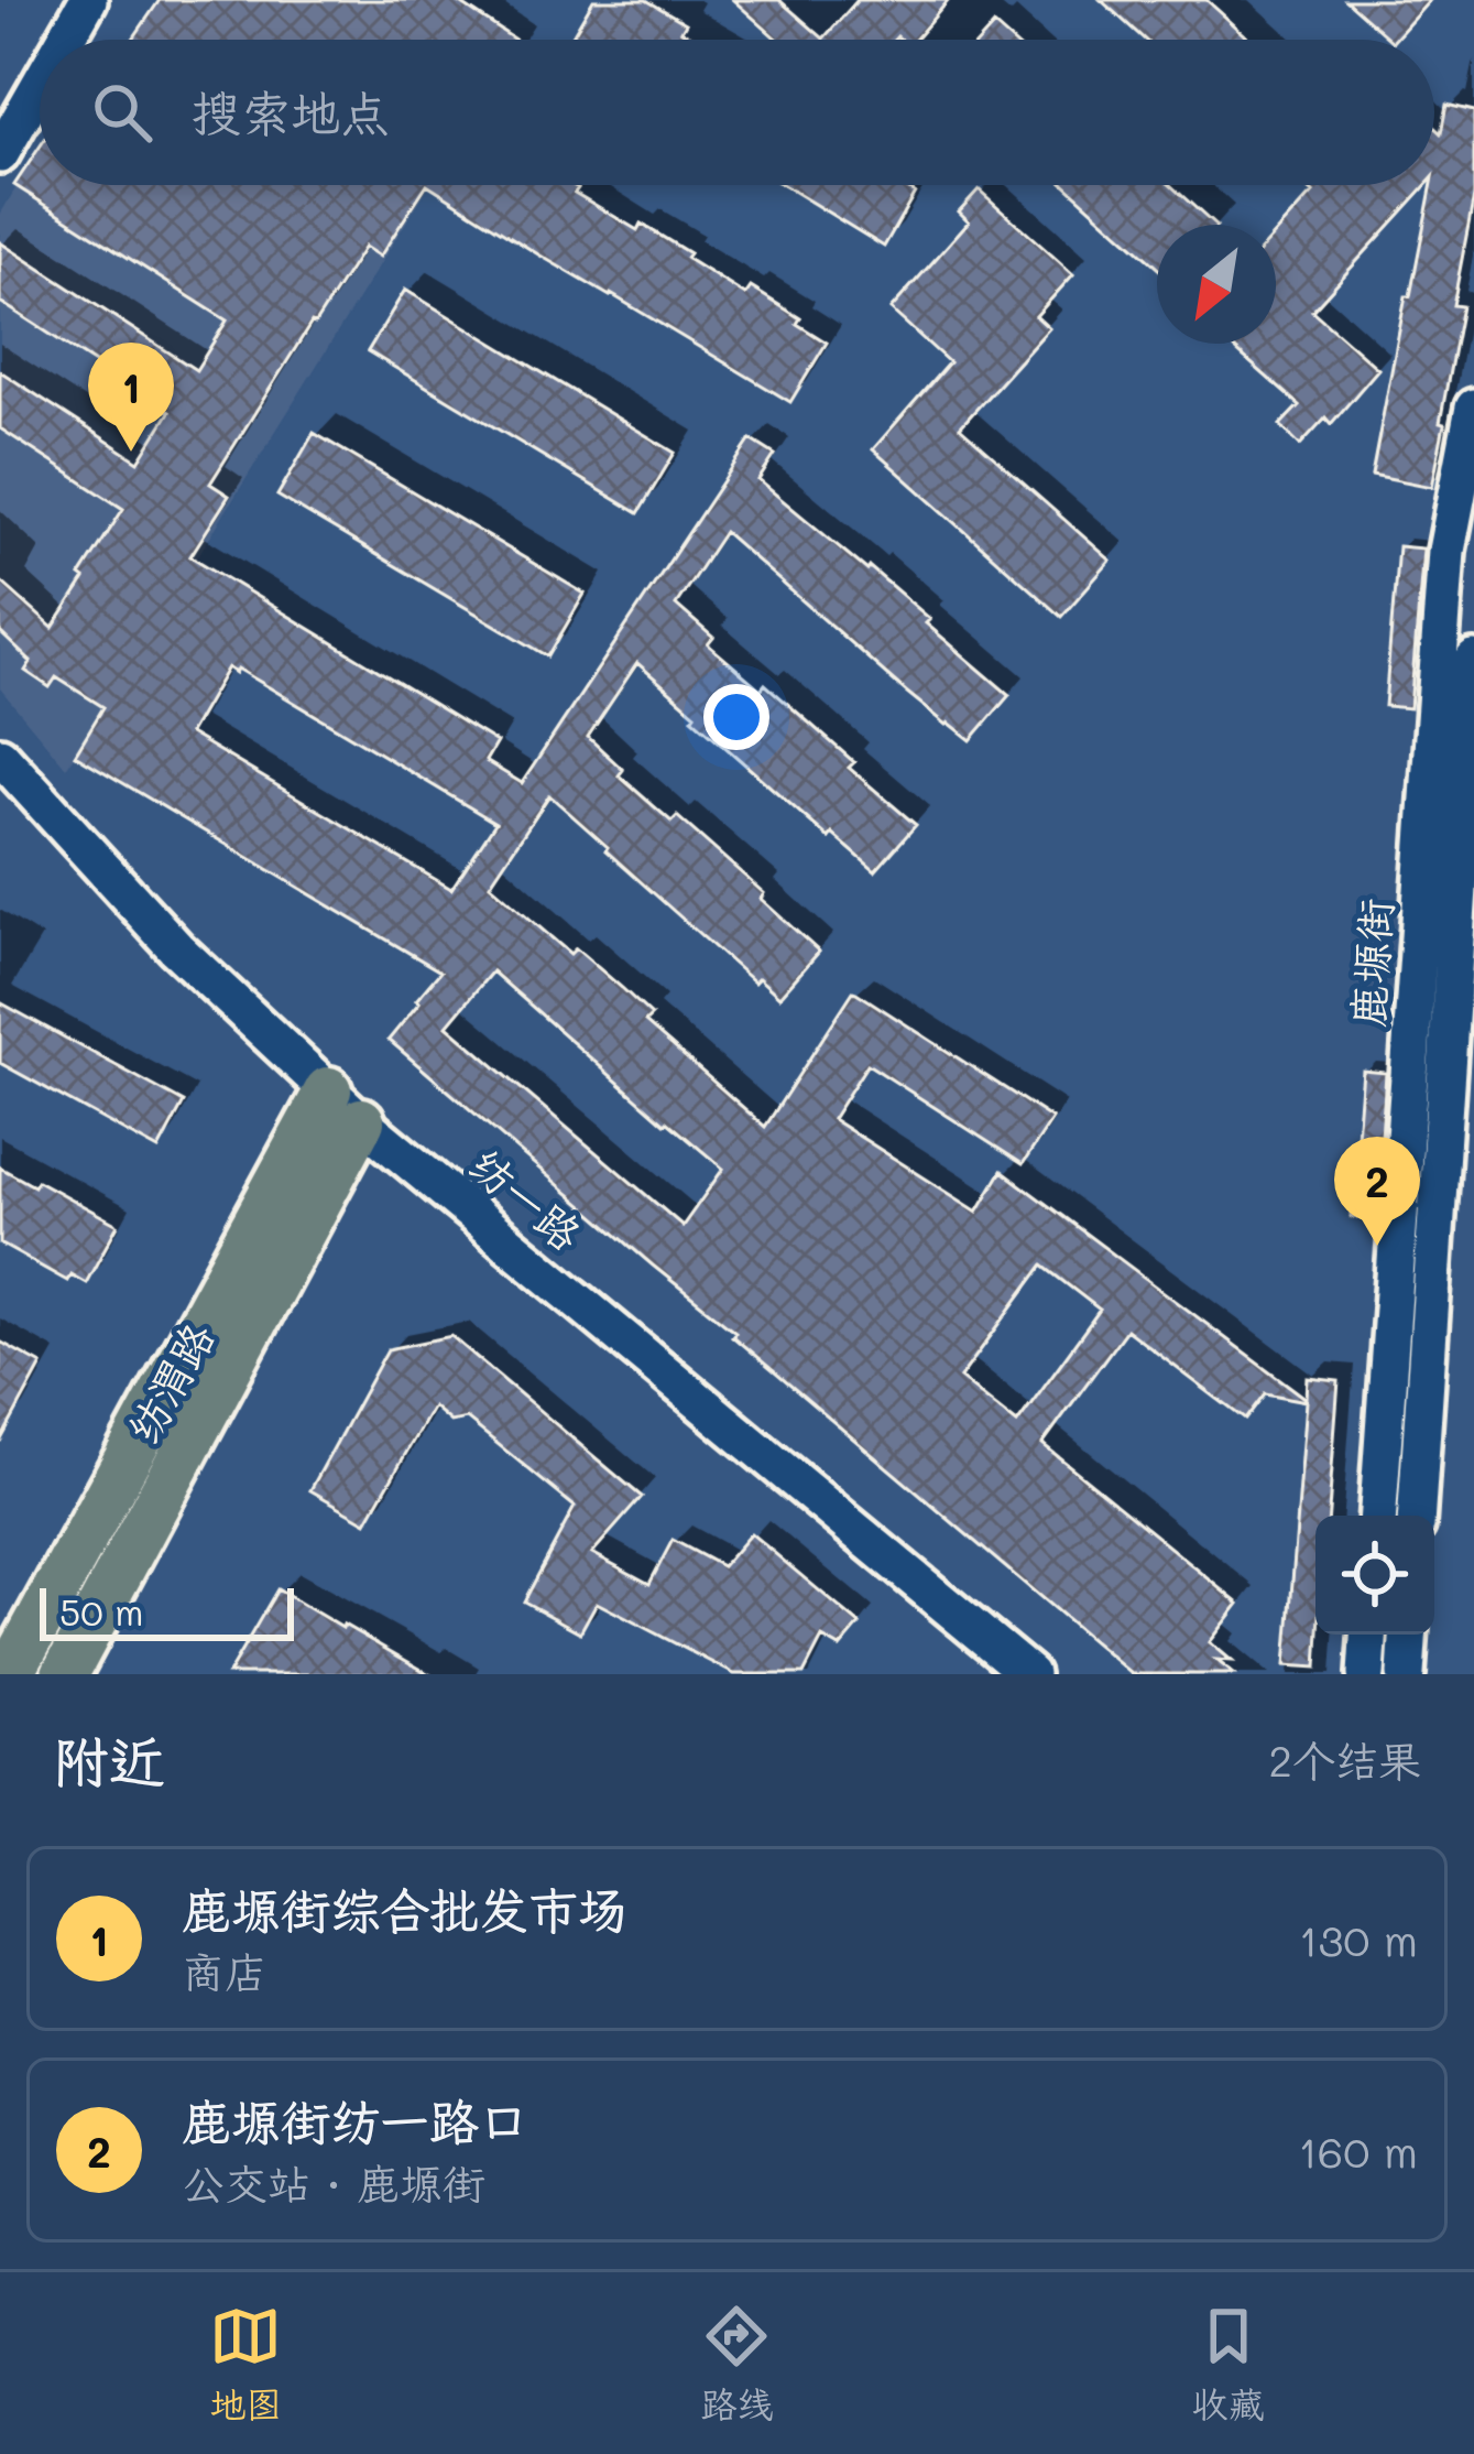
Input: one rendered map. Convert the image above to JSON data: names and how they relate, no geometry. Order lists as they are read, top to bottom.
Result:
{
  "streets": {
    "main road": ["纺渭路"],
    "street": ["鹿塬街", "纺一路"]
  },
  "crossings": [
    ["纺一路", "纺渭路"]
  ],
  "scale_bar": "50 m",
  "north": "bottom left",
  "page": {
    "search": "搜索地点",
    "pins": ["1", "2"],
    "scale": "50 m",
    "heading": ["附近", "2个结果"],
    "list": [
      {
        "mark": "1",
        "name": "鹿塬街综合批发市场",
        "note": "商店",
        "value": "130 m"
      },
      {
        "mark": "2",
        "name": "鹿塬街纺一路口",
        "note": "公交站 · 鹿塬街",
        "value": "160 m"
      }
    ],
    "nav": ["地图", "路线", "收藏"]
  }
}
